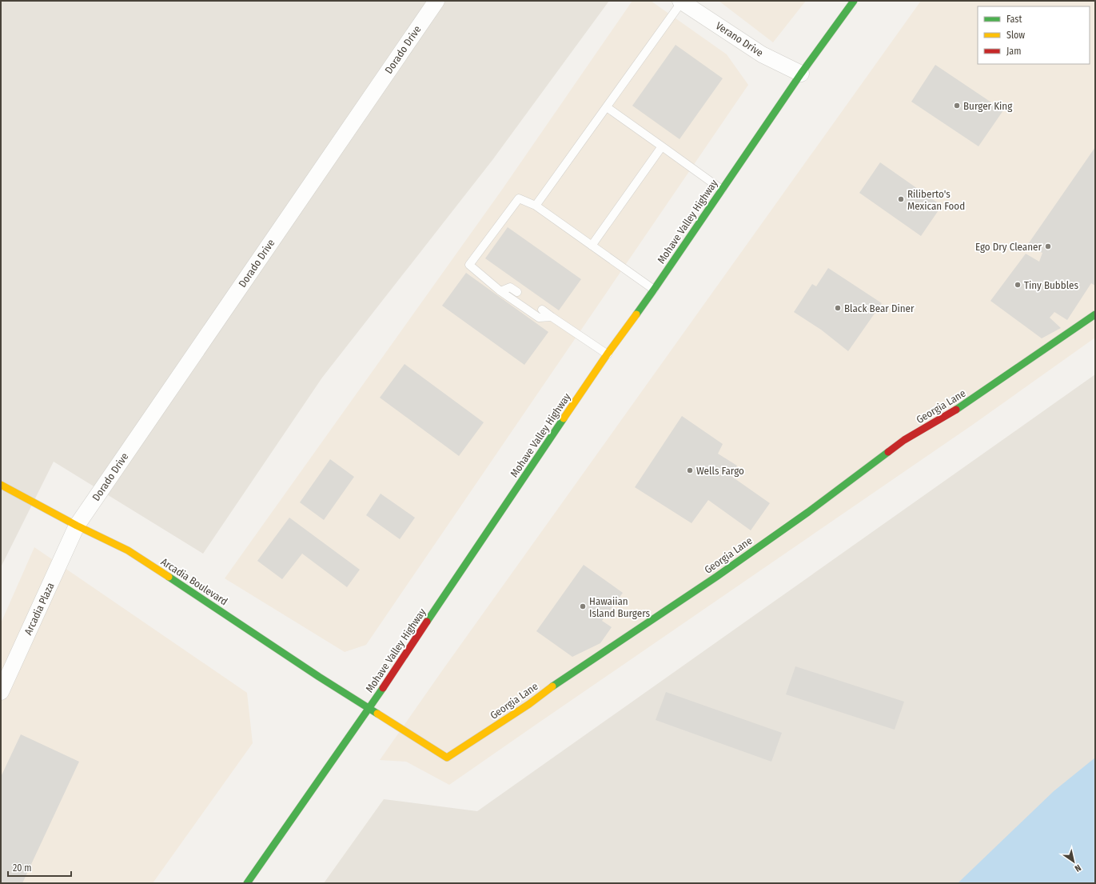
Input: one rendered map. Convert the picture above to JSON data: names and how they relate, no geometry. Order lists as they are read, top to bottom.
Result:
{
  "streets": {
    "main road": ["Mohave Valley Highway", "Georgia Lane", "Arcadia Boulevard"],
    "street": ["Verano Drive", "Dorado Drive", "Arcadia Plaza"]
  },
  "crossings": [
    ["Verano Drive", "Mohave Valley Highway"],
    ["Dorado Drive", "Arcadia Boulevard"],
    ["Dorado Drive", "Arcadia Plaza"],
    ["Mohave Valley Highway", "Georgia Lane"],
    ["Mohave Valley Highway", "Arcadia Boulevard"],
    ["Georgia Lane", "Arcadia Boulevard"],
    ["Arcadia Boulevard", "Arcadia Plaza"]
  ],
  "places": [
    "Burger King",
    "Riliberto's Mexican Food",
    "Ego Dry Cleaner",
    "Tiny Bubbles",
    "Black Bear Diner",
    "Wells Fargo",
    "Hawaiian Island Burgers"
  ],
  "legend": ["Fast", "Slow", "Jam"],
  "scale_bar": "20 m",
  "north": "bottom right"
}
